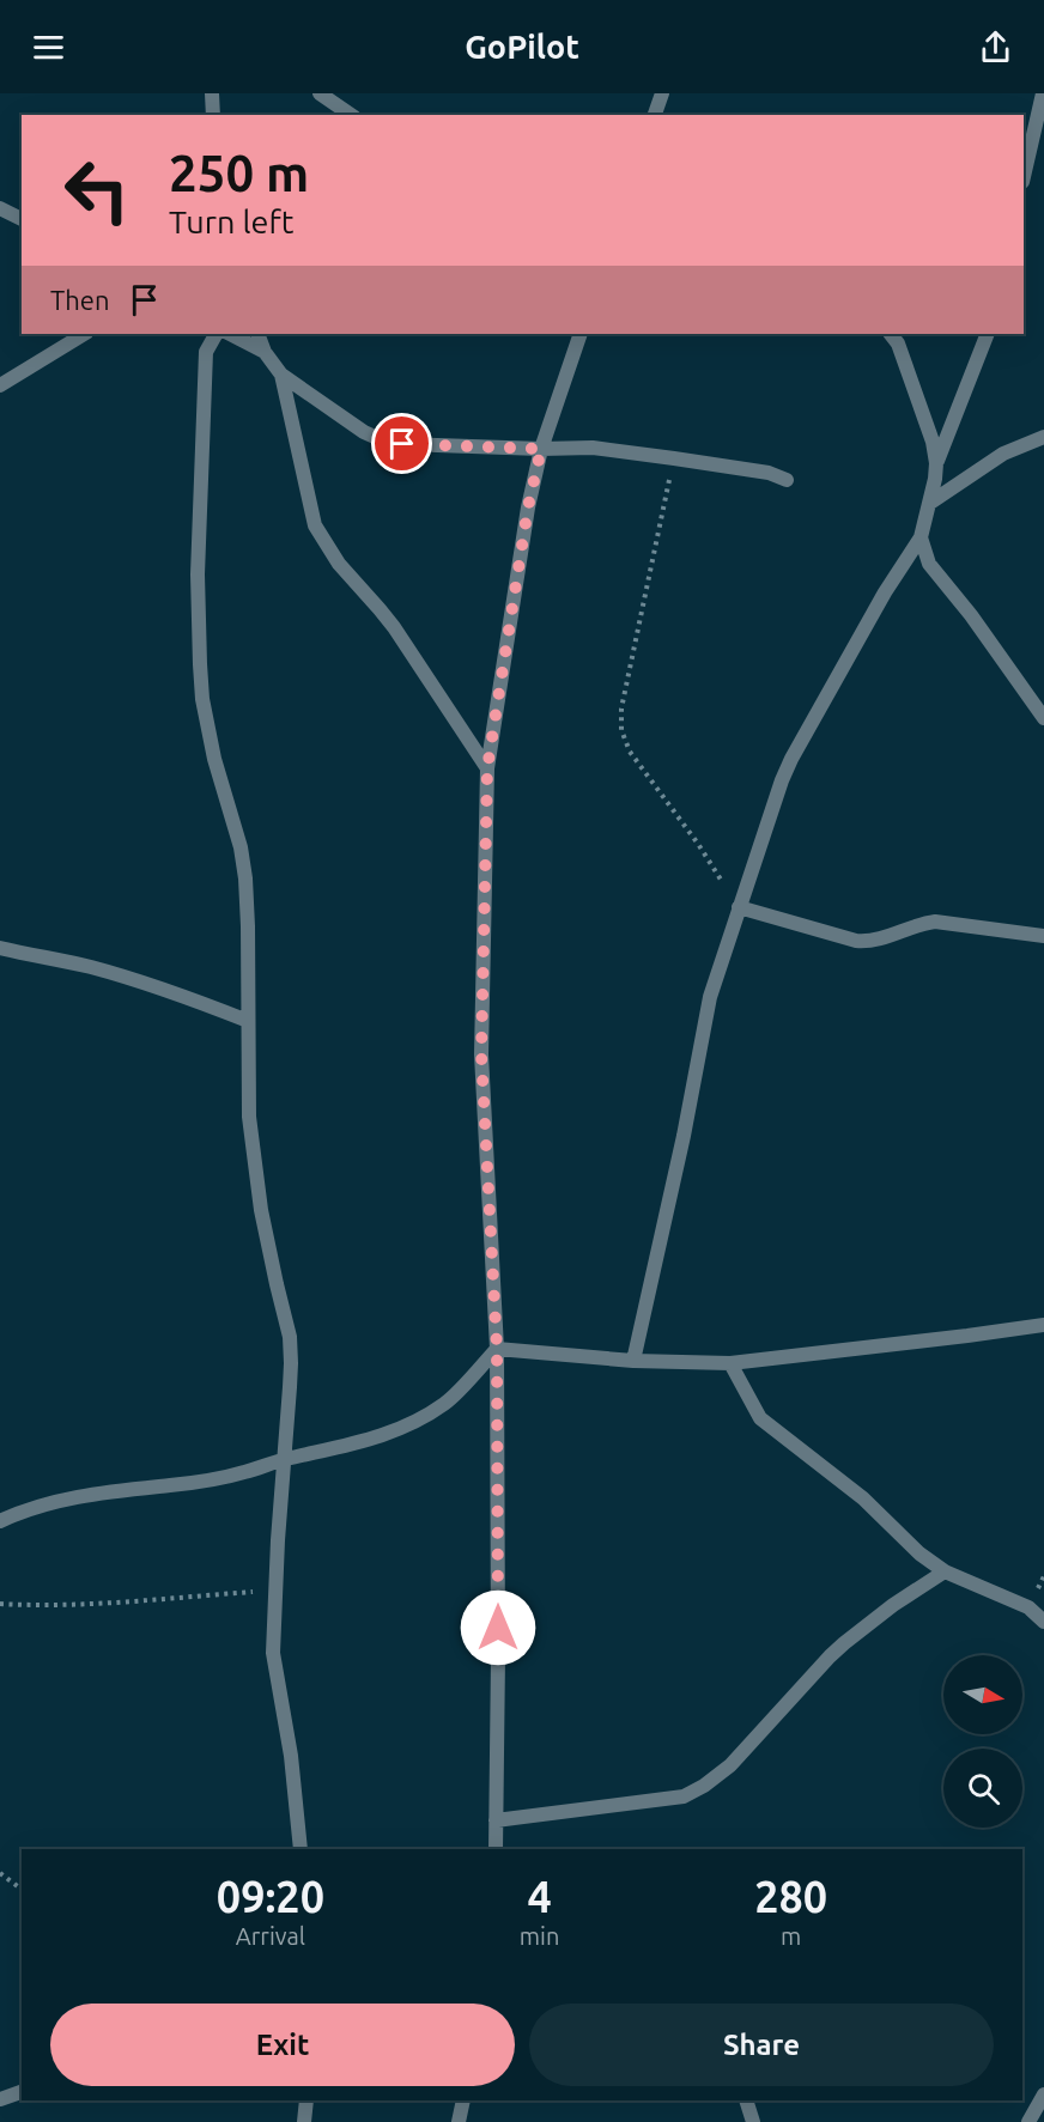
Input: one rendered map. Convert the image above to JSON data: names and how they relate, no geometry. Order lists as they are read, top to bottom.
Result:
{
  "north": "right",
  "page": {
    "header": "GoPilot",
    "turn": ["250 m", "Turn left"],
    "then": "Then",
    "eta": [
      "09:20",
      "Arrival",
      "4",
      "min",
      "280",
      "m"
    ],
    "buttons": ["Exit", "Share"]
  }
}
